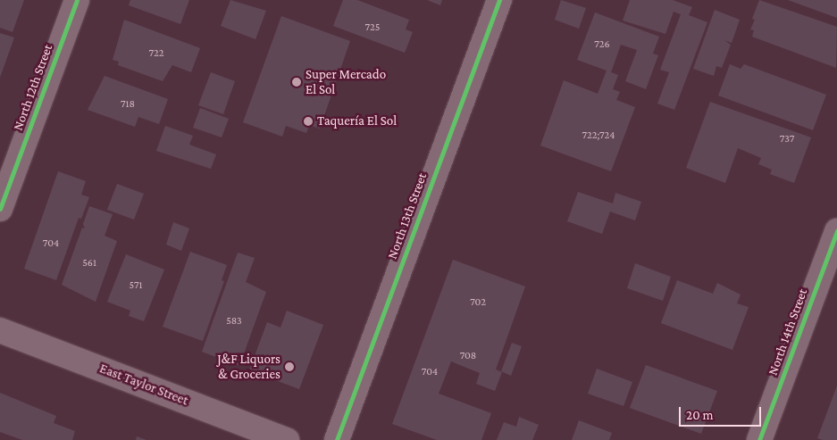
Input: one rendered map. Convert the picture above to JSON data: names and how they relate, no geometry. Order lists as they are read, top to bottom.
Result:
{
  "streets": {
    "main road": [
      "North 12th Street",
      "North 13th Street",
      "North 14th Street",
      "East Taylor Street"
    ]
  },
  "places": ["Super Mercado El Sol", "Taquería El Sol", "J&F Liquors & Groceries"],
  "house_numbers": [
    "725",
    "726",
    "722",
    "718",
    "722;724",
    "737",
    "704",
    "561",
    "571",
    "702",
    "583",
    "708",
    "704"
  ],
  "scale_bar": "20 m"
}
